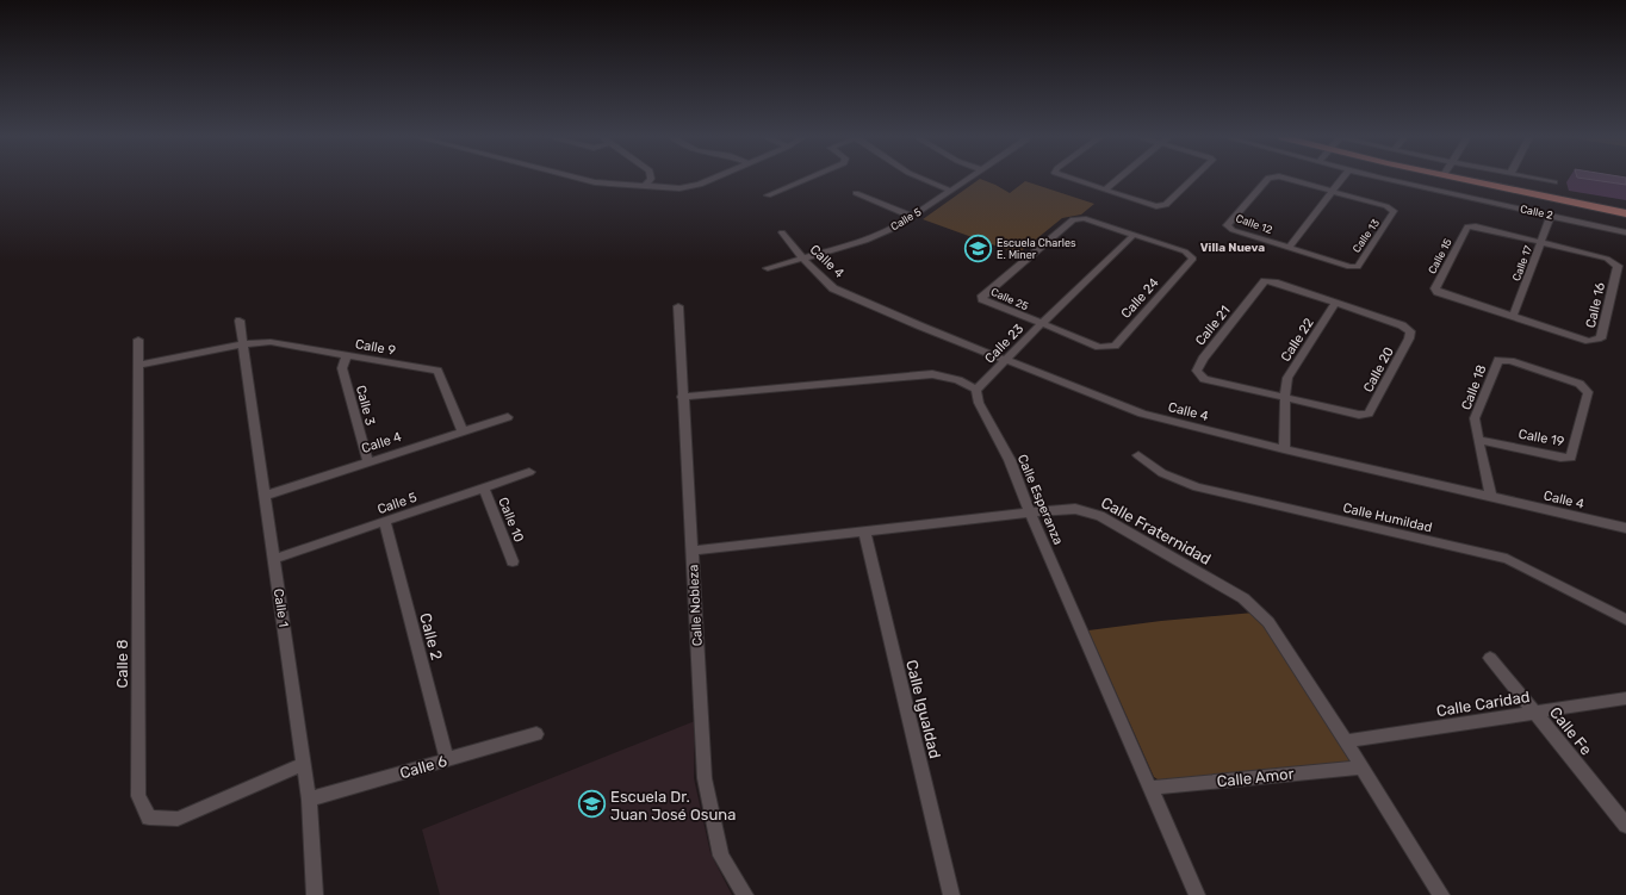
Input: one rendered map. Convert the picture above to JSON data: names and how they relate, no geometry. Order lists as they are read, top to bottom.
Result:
{
  "streets": {
    "street": [
      "Calle 2",
      "Calle 5",
      "Calle 12",
      "Calle 13",
      "Calle 15",
      "Calle 4",
      "Calle 17",
      "Calle 24",
      "Calle 25",
      "Calle 16",
      "Calle 21",
      "Calle 22",
      "Calle 23",
      "Calle 9",
      "Calle 20",
      "Calle 18",
      "Calle 3",
      "Calle 19",
      "Calle Esperanza",
      "Calle Humildad",
      "Calle 10",
      "Calle Fraternidad",
      "Calle Nobleza",
      "Calle 1",
      "Calle 8",
      "Calle Caridad",
      "Calle Igualdad",
      "Calle Fe",
      "Calle 6",
      "Calle Amor"
    ]
  },
  "crossings": [
    ["Calle 2", "Calle 5"],
    ["Calle 2", "Calle 17"],
    ["Calle 2", "Calle 6"],
    ["Calle 5", "Calle 4"],
    ["Calle 5", "Calle 10"],
    ["Calle 5", "Calle 1"],
    ["Calle 12", "Calle 13"],
    ["Calle 15", "Calle 17"],
    ["Calle 15", "Calle 16"],
    ["Calle 4", "Calle 22"],
    ["Calle 4", "Calle 23"],
    ["Calle 4", "Calle 9"],
    ["Calle 4", "Calle 18"],
    ["Calle 4", "Calle 3"],
    ["Calle 4", "Calle 1"],
    ["Calle 17", "Calle 16"],
    ["Calle 24", "Calle 25"],
    ["Calle 24", "Calle 23"],
    ["Calle 25", "Calle 23"],
    ["Calle 21", "Calle 22"],
    ["Calle 21", "Calle 20"],
    ["Calle 22", "Calle 20"],
    ["Calle 23", "Calle Esperanza"],
    ["Calle 9", "Calle 3"],
    ["Calle 9", "Calle 1"],
    ["Calle 9", "Calle 8"],
    ["Calle 18", "Calle 19"],
    ["Calle Esperanza", "Calle Fraternidad"],
    ["Calle Esperanza", "Calle Amor"],
    ["Calle Fraternidad", "Calle Nobleza"],
    ["Calle Fraternidad", "Calle Caridad"],
    ["Calle Fraternidad", "Calle Igualdad"],
    ["Calle Fraternidad", "Calle Amor"],
    ["Calle 1", "Calle 8"],
    ["Calle 1", "Calle 6"],
    ["Calle Caridad", "Calle Fe"]
  ],
  "districts": ["Villa Nueva"],
  "places": {
    "school or university": ["Escuela Charles E. Miner", "Escuela Dr. Juan José Osuna"]
  }
}
